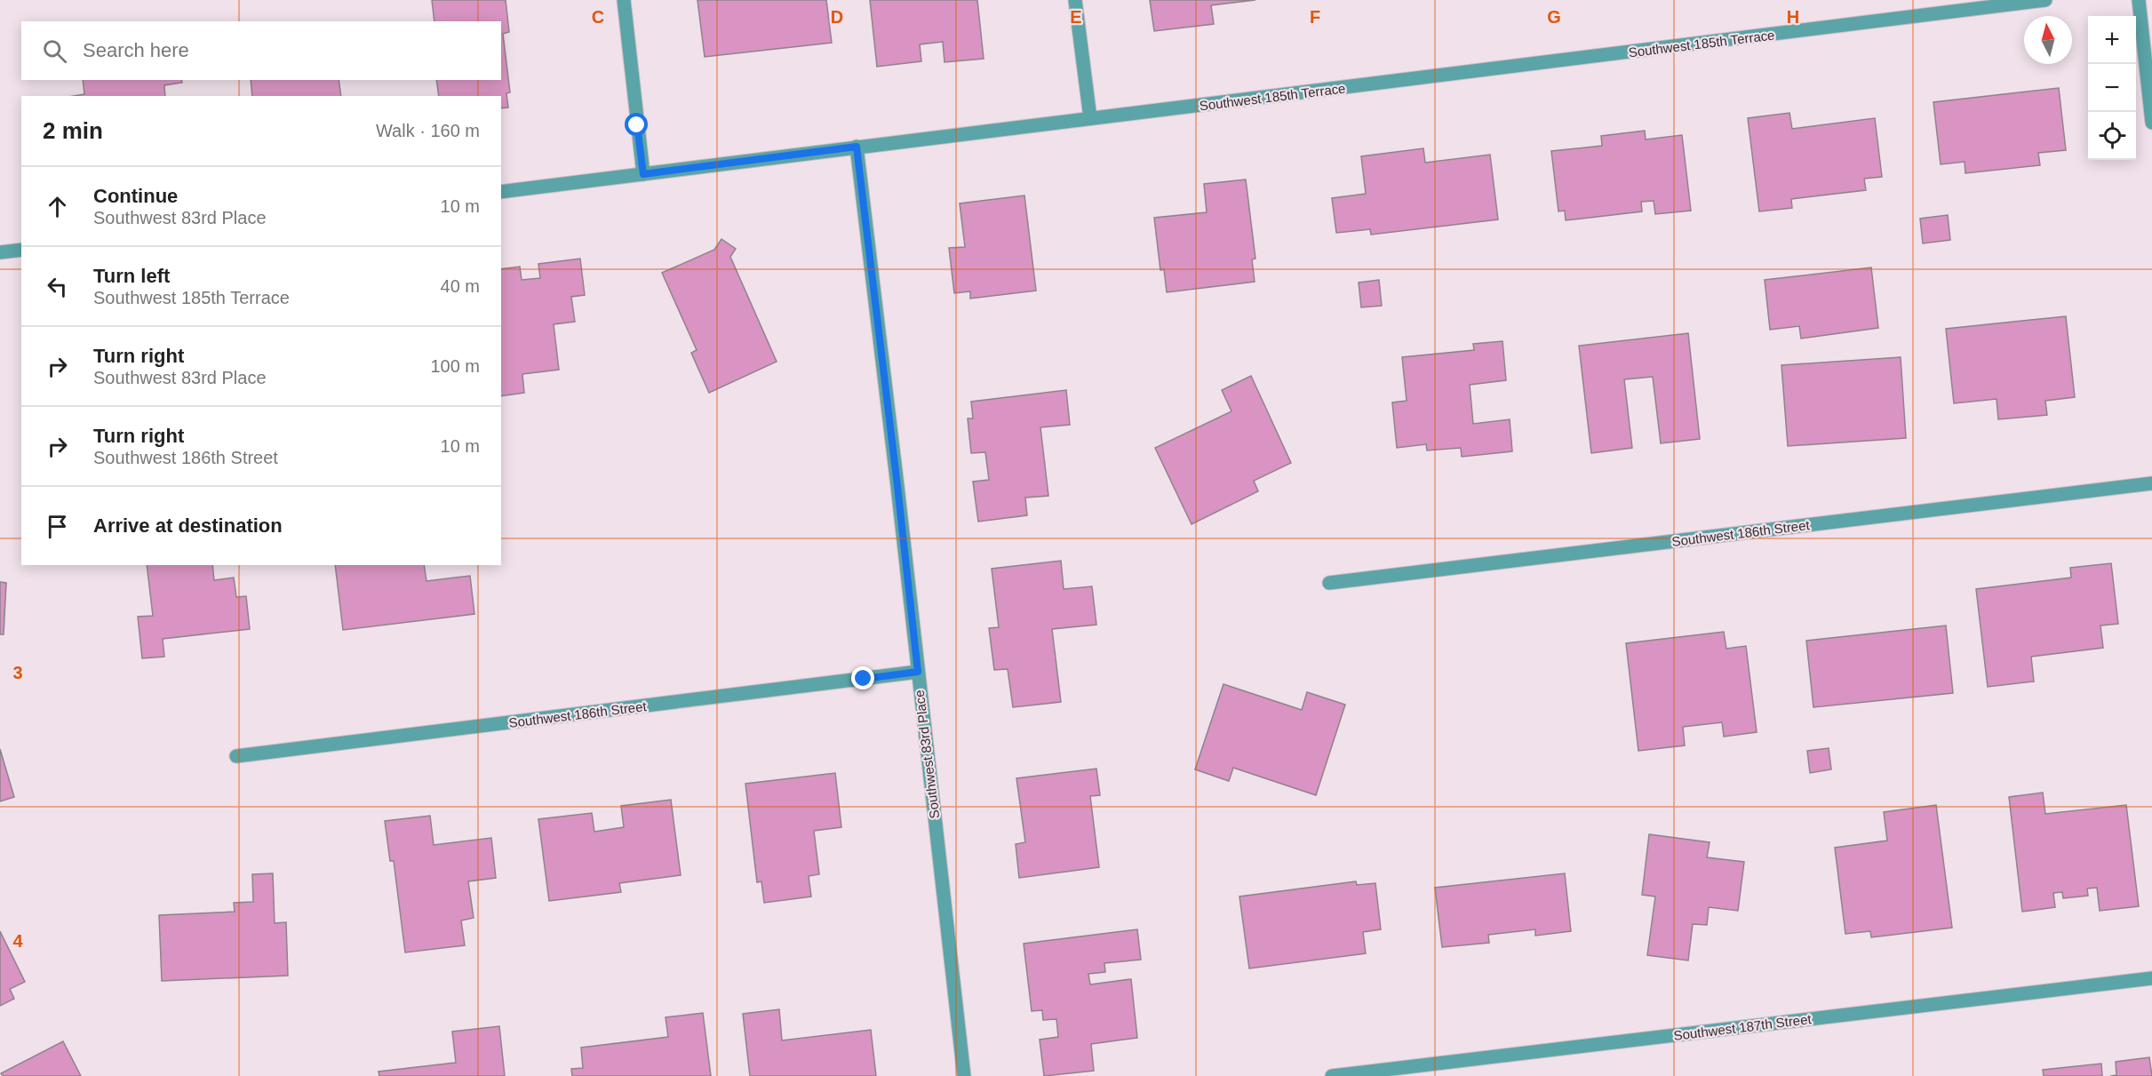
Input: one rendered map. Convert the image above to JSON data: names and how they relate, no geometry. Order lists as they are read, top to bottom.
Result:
{
  "streets": {
    "street": [
      "Southwest 185th Terrace",
      "Southwest 186th Street",
      "Southwest 83rd Place",
      "Southwest 187th Street"
    ]
  },
  "crossings": [
    ["Southwest 185th Terrace", "Southwest 83rd Place"],
    ["Southwest 186th Street", "Southwest 83rd Place"]
  ],
  "north": "top",
  "page": {
    "map_buttons": ["+", "−"],
    "search": "Search here",
    "heading": ["2 min", "Walk · 160 m"],
    "list": [
      ["Continue", "Southwest 83rd Place", "10 m"],
      ["Turn left", "Southwest 185th Terrace", "40 m"],
      ["Turn right", "Southwest 83rd Place", "100 m"],
      ["Turn right", "Southwest 186th Street", "10 m"],
      "Arrive at destination"
    ]
  },
  "grid": {
    "columns": [
      "C",
      "D",
      "E",
      "F",
      "G",
      "H"
    ],
    "rows": ["3", "4"]
  }
}
